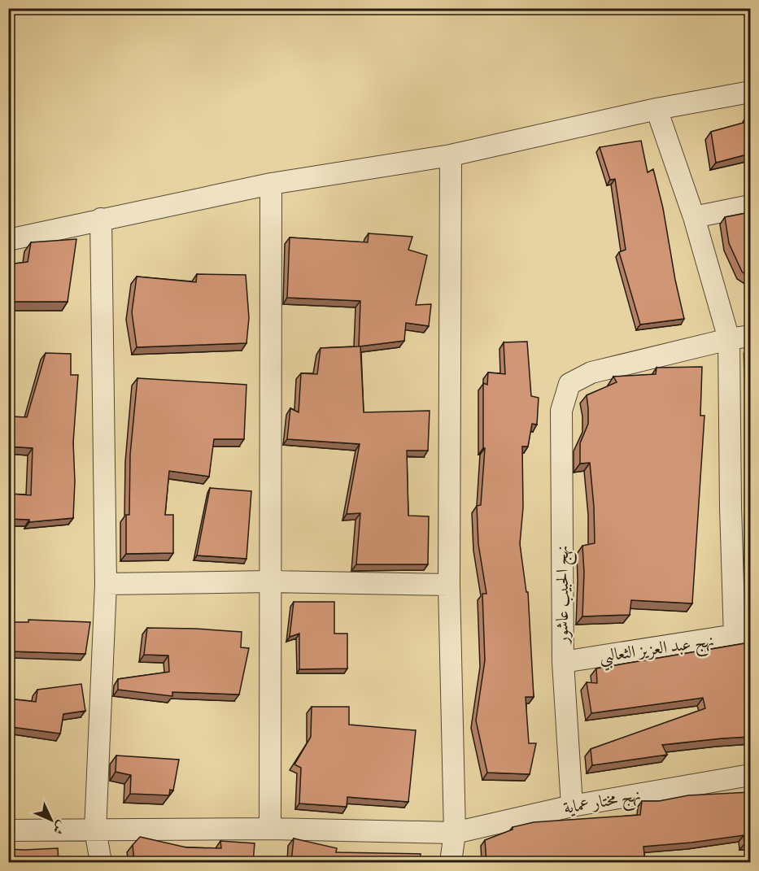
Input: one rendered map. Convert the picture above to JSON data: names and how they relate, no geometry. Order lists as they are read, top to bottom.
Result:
{
  "streets": {
    "street": ["نهج الحبيب عاشور", "نهج عبد العزيز الثعالبي", "نهج مختار عماية"]
  },
  "crossings": [
    ["نهج الحبيب عاشور", "نهج عبد العزيز الثعالبي"],
    ["نهج الحبيب عاشور", "نهج مختار عماية"]
  ],
  "north": "bottom right"
}
